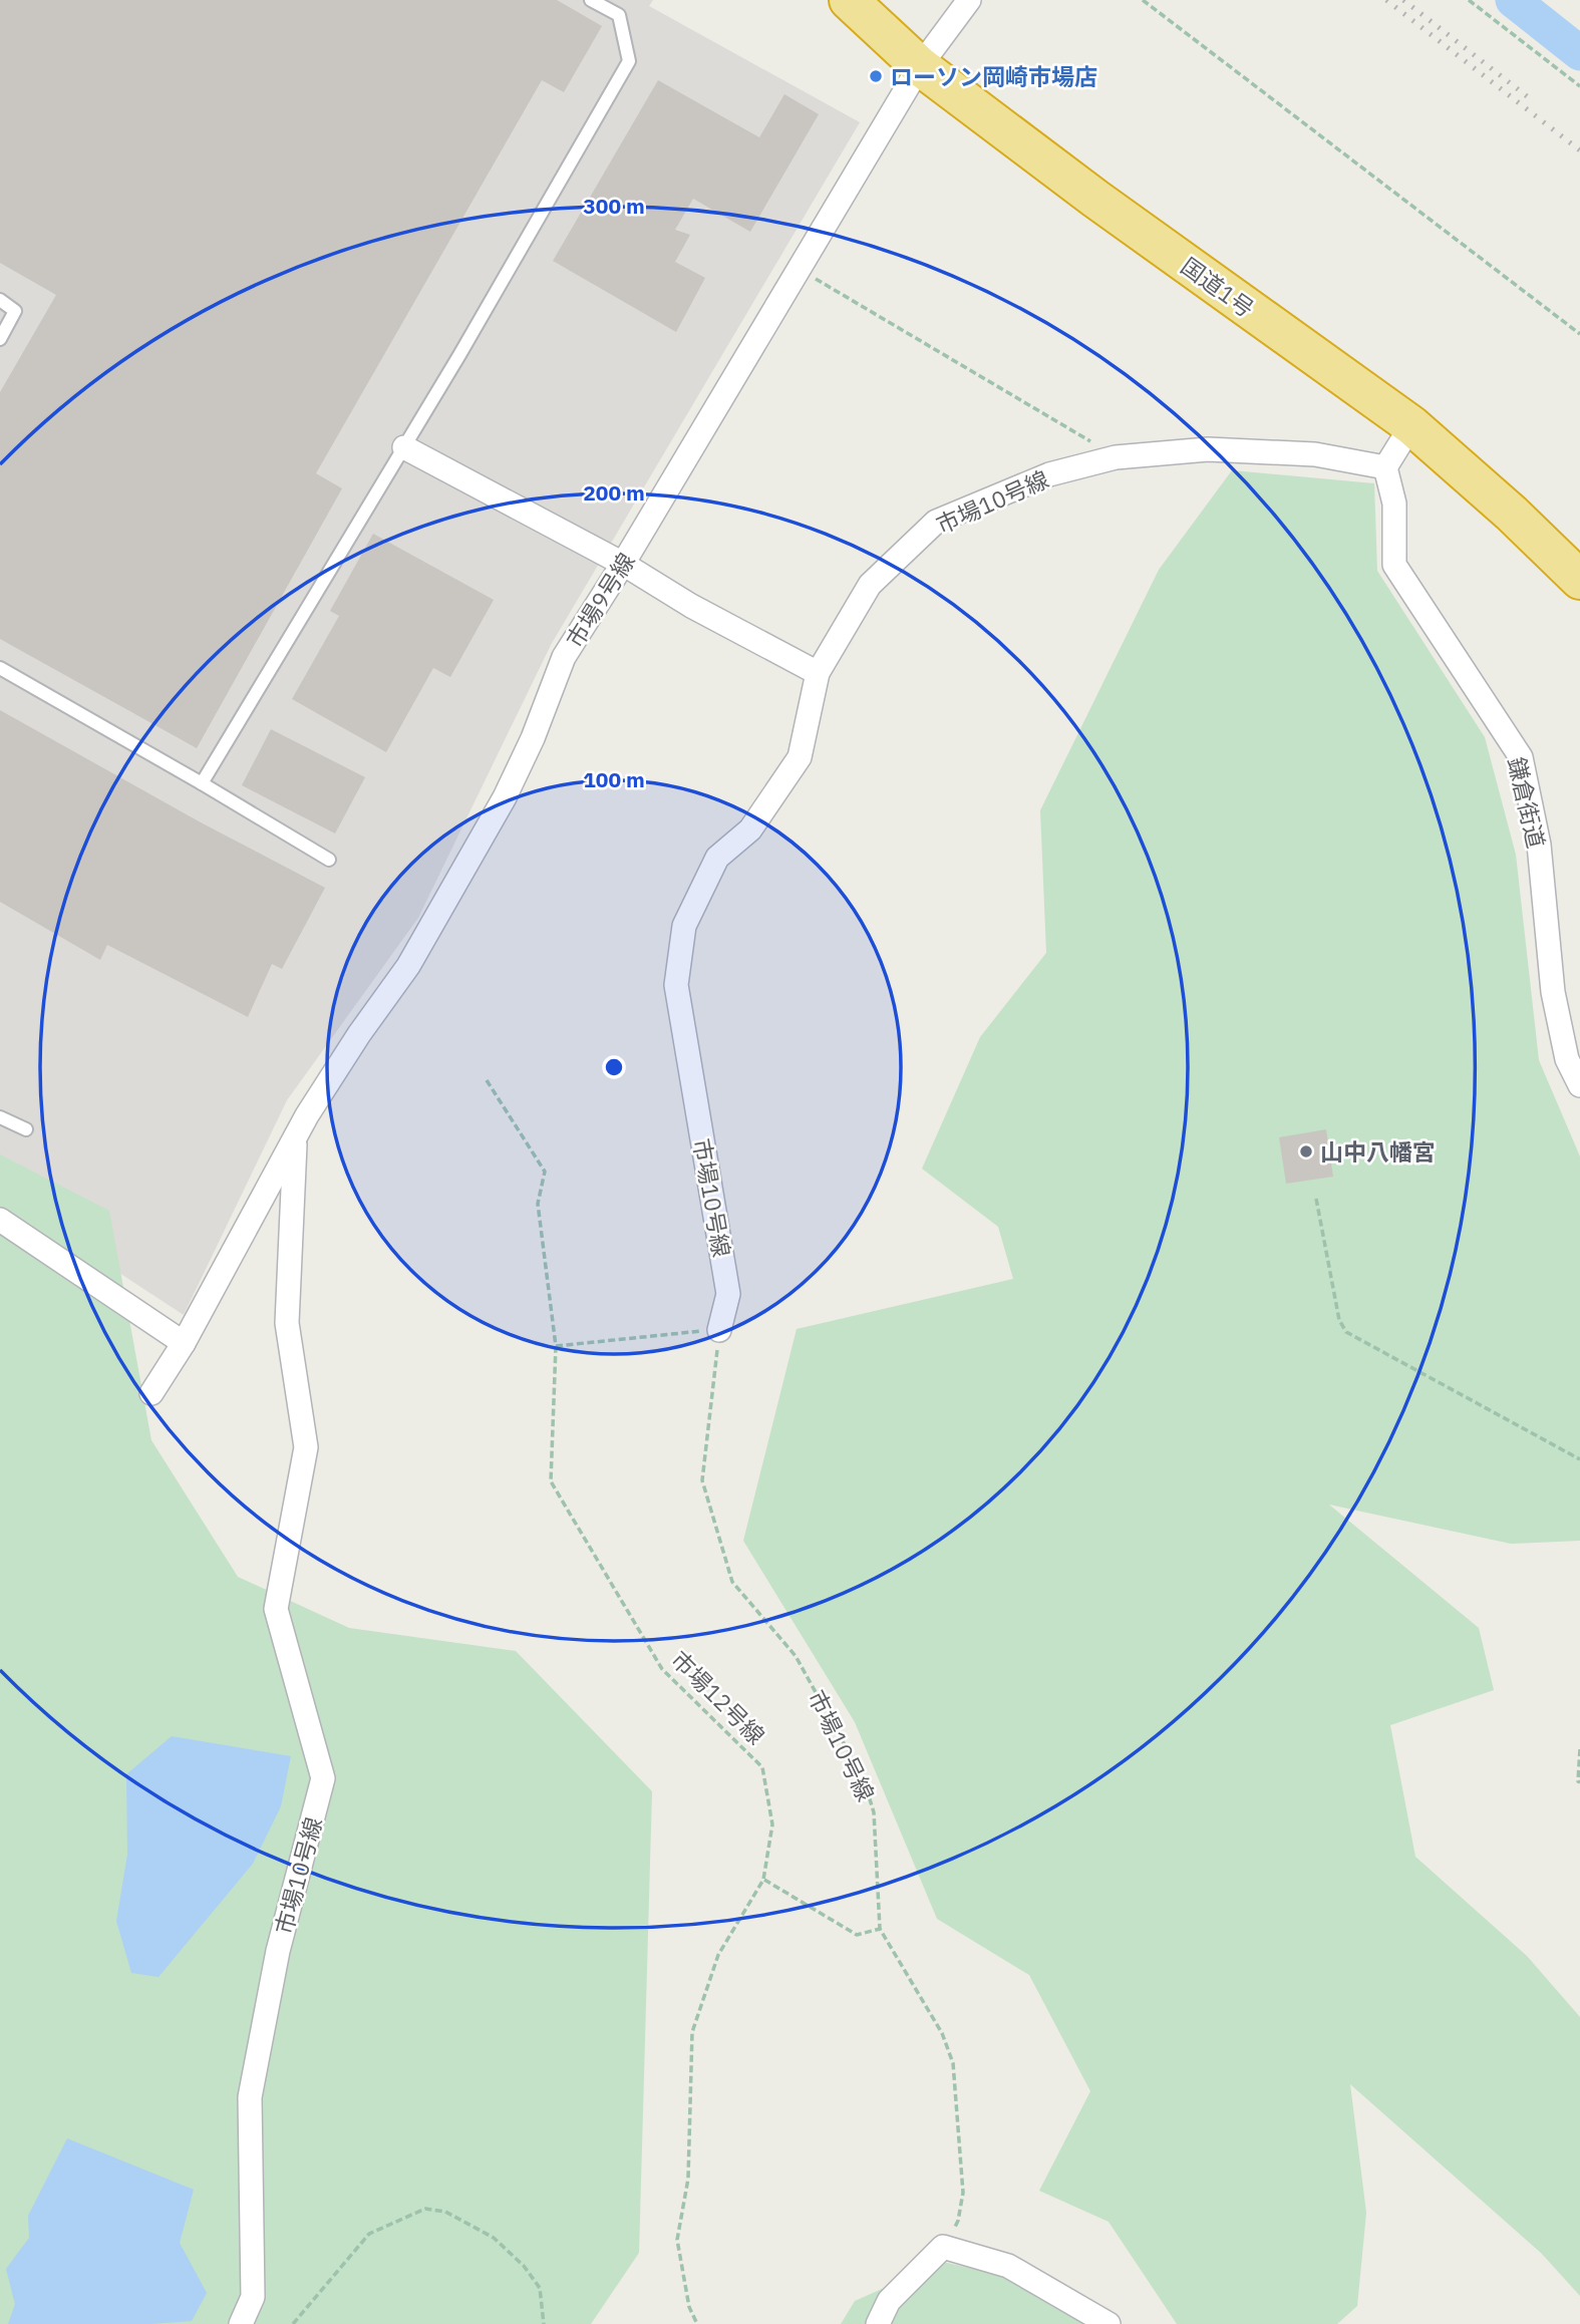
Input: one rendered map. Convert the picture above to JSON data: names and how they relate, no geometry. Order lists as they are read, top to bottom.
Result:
{
  "streets": {
    "highway": ["国道1号"],
    "street": ["市場10号線", "市場9号線", "鎌倉街道"],
    "path": ["市場12号線"]
  },
  "crossings": [
    ["国道1号", "市場9号線"],
    ["市場10号線", "市場9号線"],
    ["市場10号線", "鎌倉街道"]
  ],
  "places": ["ローソン岡崎市場店", "山中八幡宮"],
  "rings": ["300 m", "200 m", "100 m"]
}
